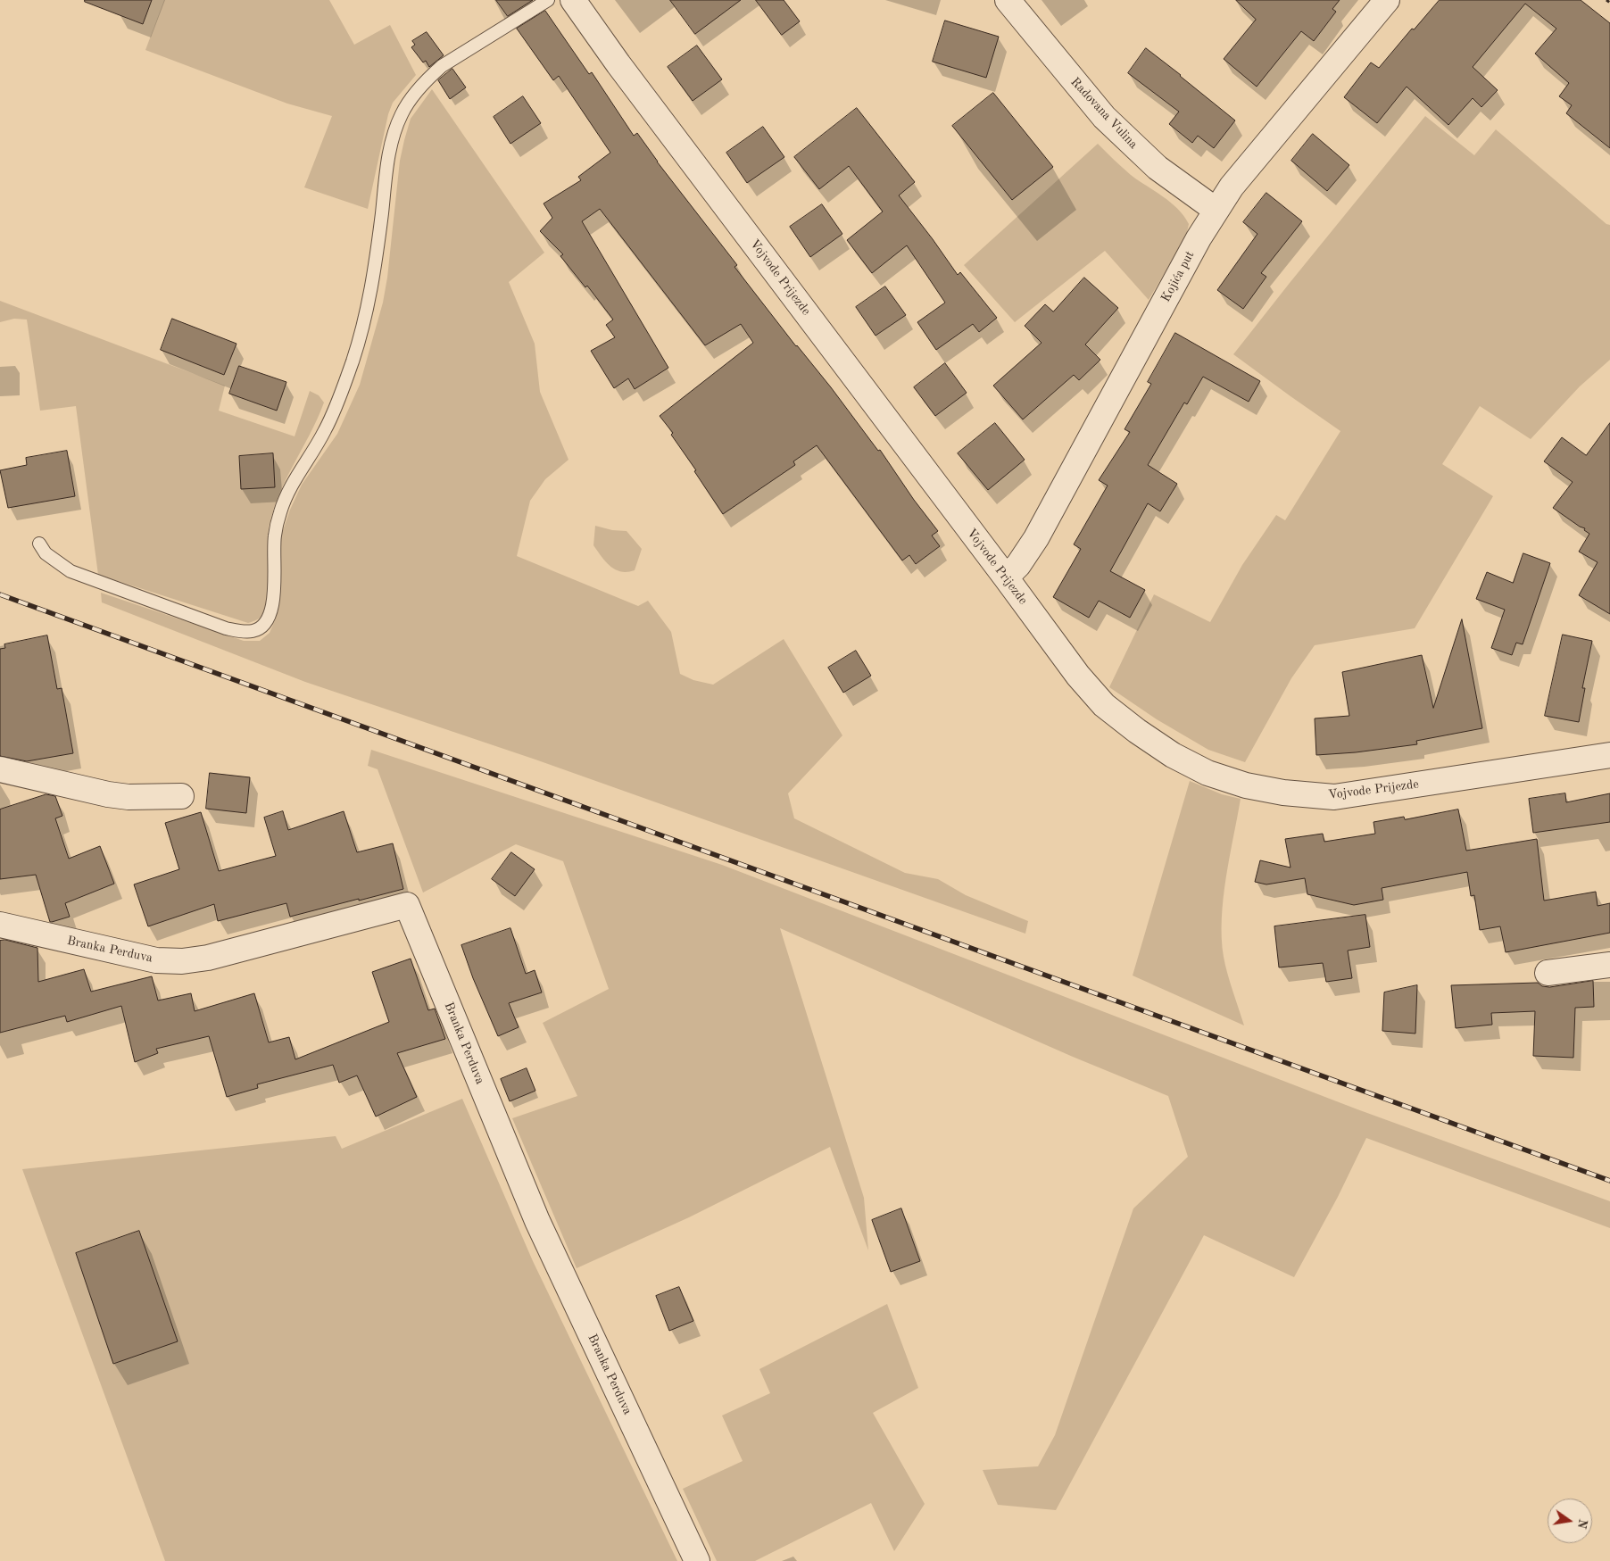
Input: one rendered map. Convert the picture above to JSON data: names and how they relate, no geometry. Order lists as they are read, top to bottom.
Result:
{
  "streets": {
    "street": [
      "Radovana Vulina",
      "Kojića put",
      "Vojvode Prijezde",
      "Branka Perduva"
    ]
  },
  "crossings": [
    ["Radovana Vulina", "Kojića put"],
    ["Kojića put", "Vojvode Prijezde"]
  ],
  "north": "right"
}
